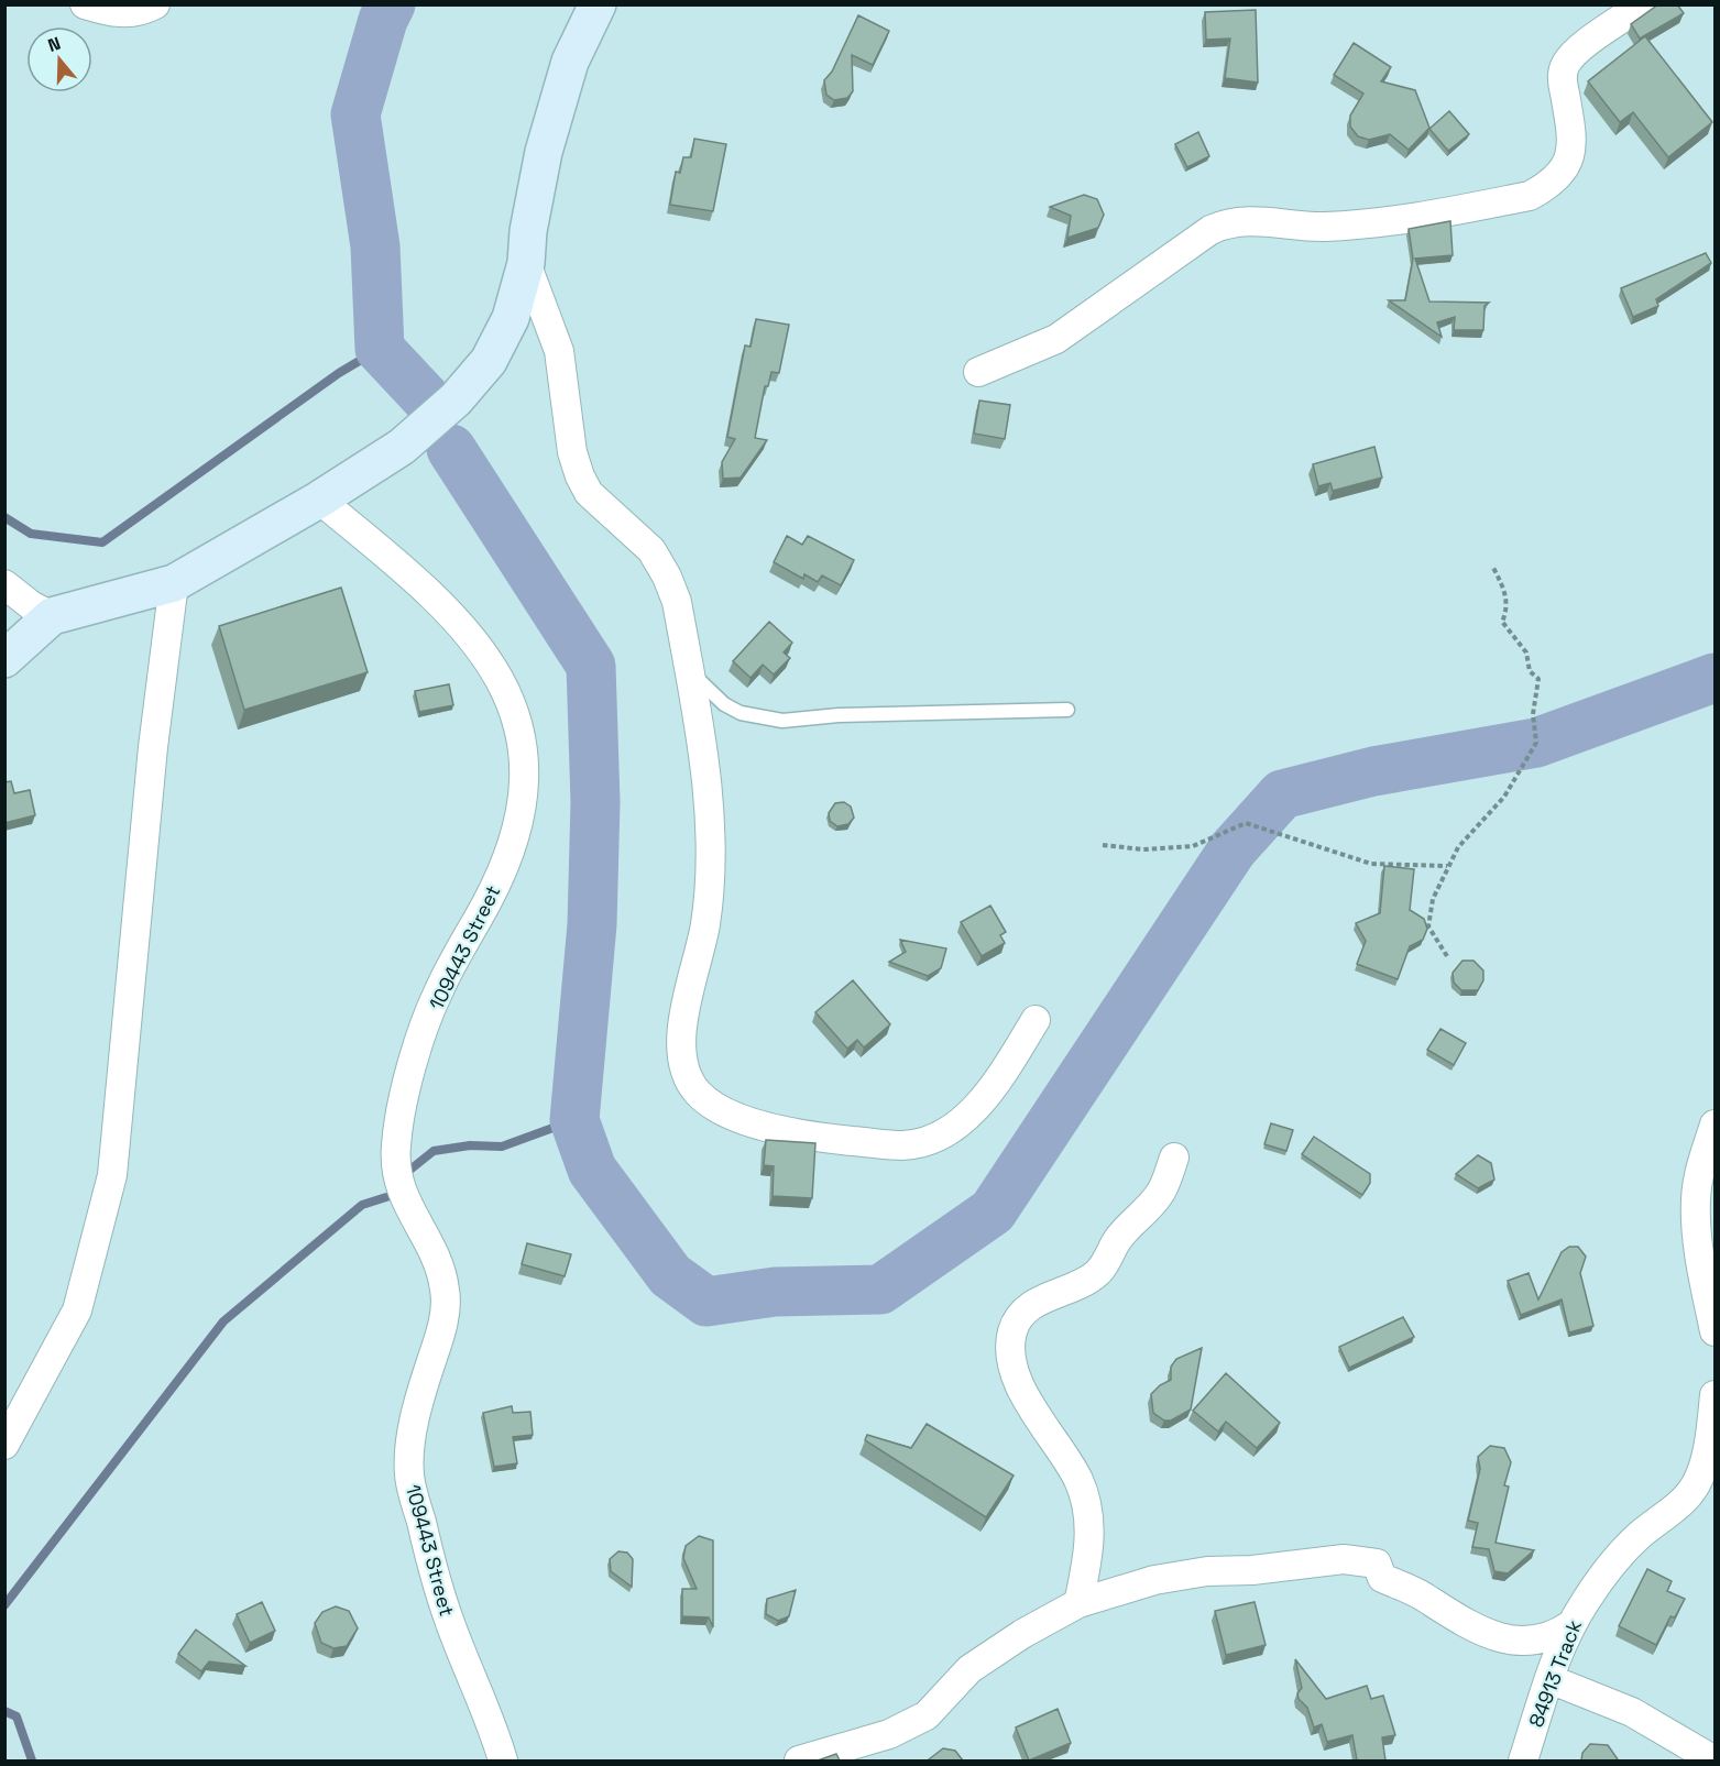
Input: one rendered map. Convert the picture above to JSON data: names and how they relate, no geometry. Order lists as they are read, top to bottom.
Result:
{
  "streets": {
    "street": ["109443 Street", "84913 Track"]
  },
  "north": "top"
}
